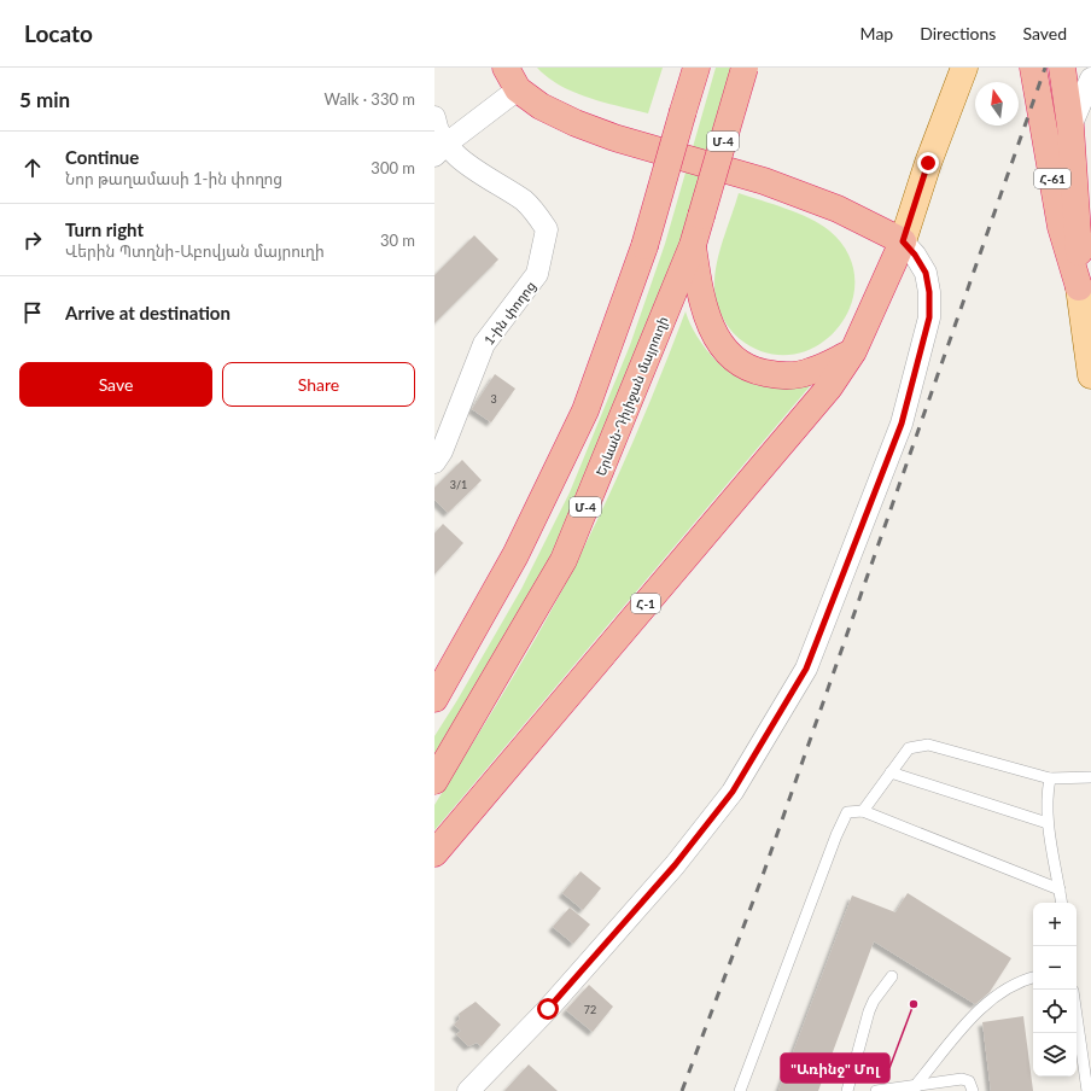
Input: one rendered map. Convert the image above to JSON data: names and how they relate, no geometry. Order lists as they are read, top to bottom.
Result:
{
  "streets": {
    "highway": [
      "Մ-4",
      "Հ-61",
      "Երևան-Դիլիջան մայրուղի",
      "Հ-1"
    ],
    "street": ["1-ին փողոց"]
  },
  "places": ["\"Առինջ\" Մոլ"],
  "house_numbers": ["3", "3/1", "72"],
  "north": "top",
  "page": {
    "header": "Locato",
    "nav": ["Map", "Directions", "Saved"],
    "heading": ["5 min", "Walk · 330 m"],
    "list": [
      ["Continue", "Նոր թաղամասի 1-ին փողոց", "300 m"],
      ["Turn right", "Վերին Պտղնի-Աբովյան մայրուղի", "30 m"],
      "Arrive at destination"
    ],
    "buttons": ["Save", "Share"],
    "map_buttons": ["+", "−"]
  }
}
